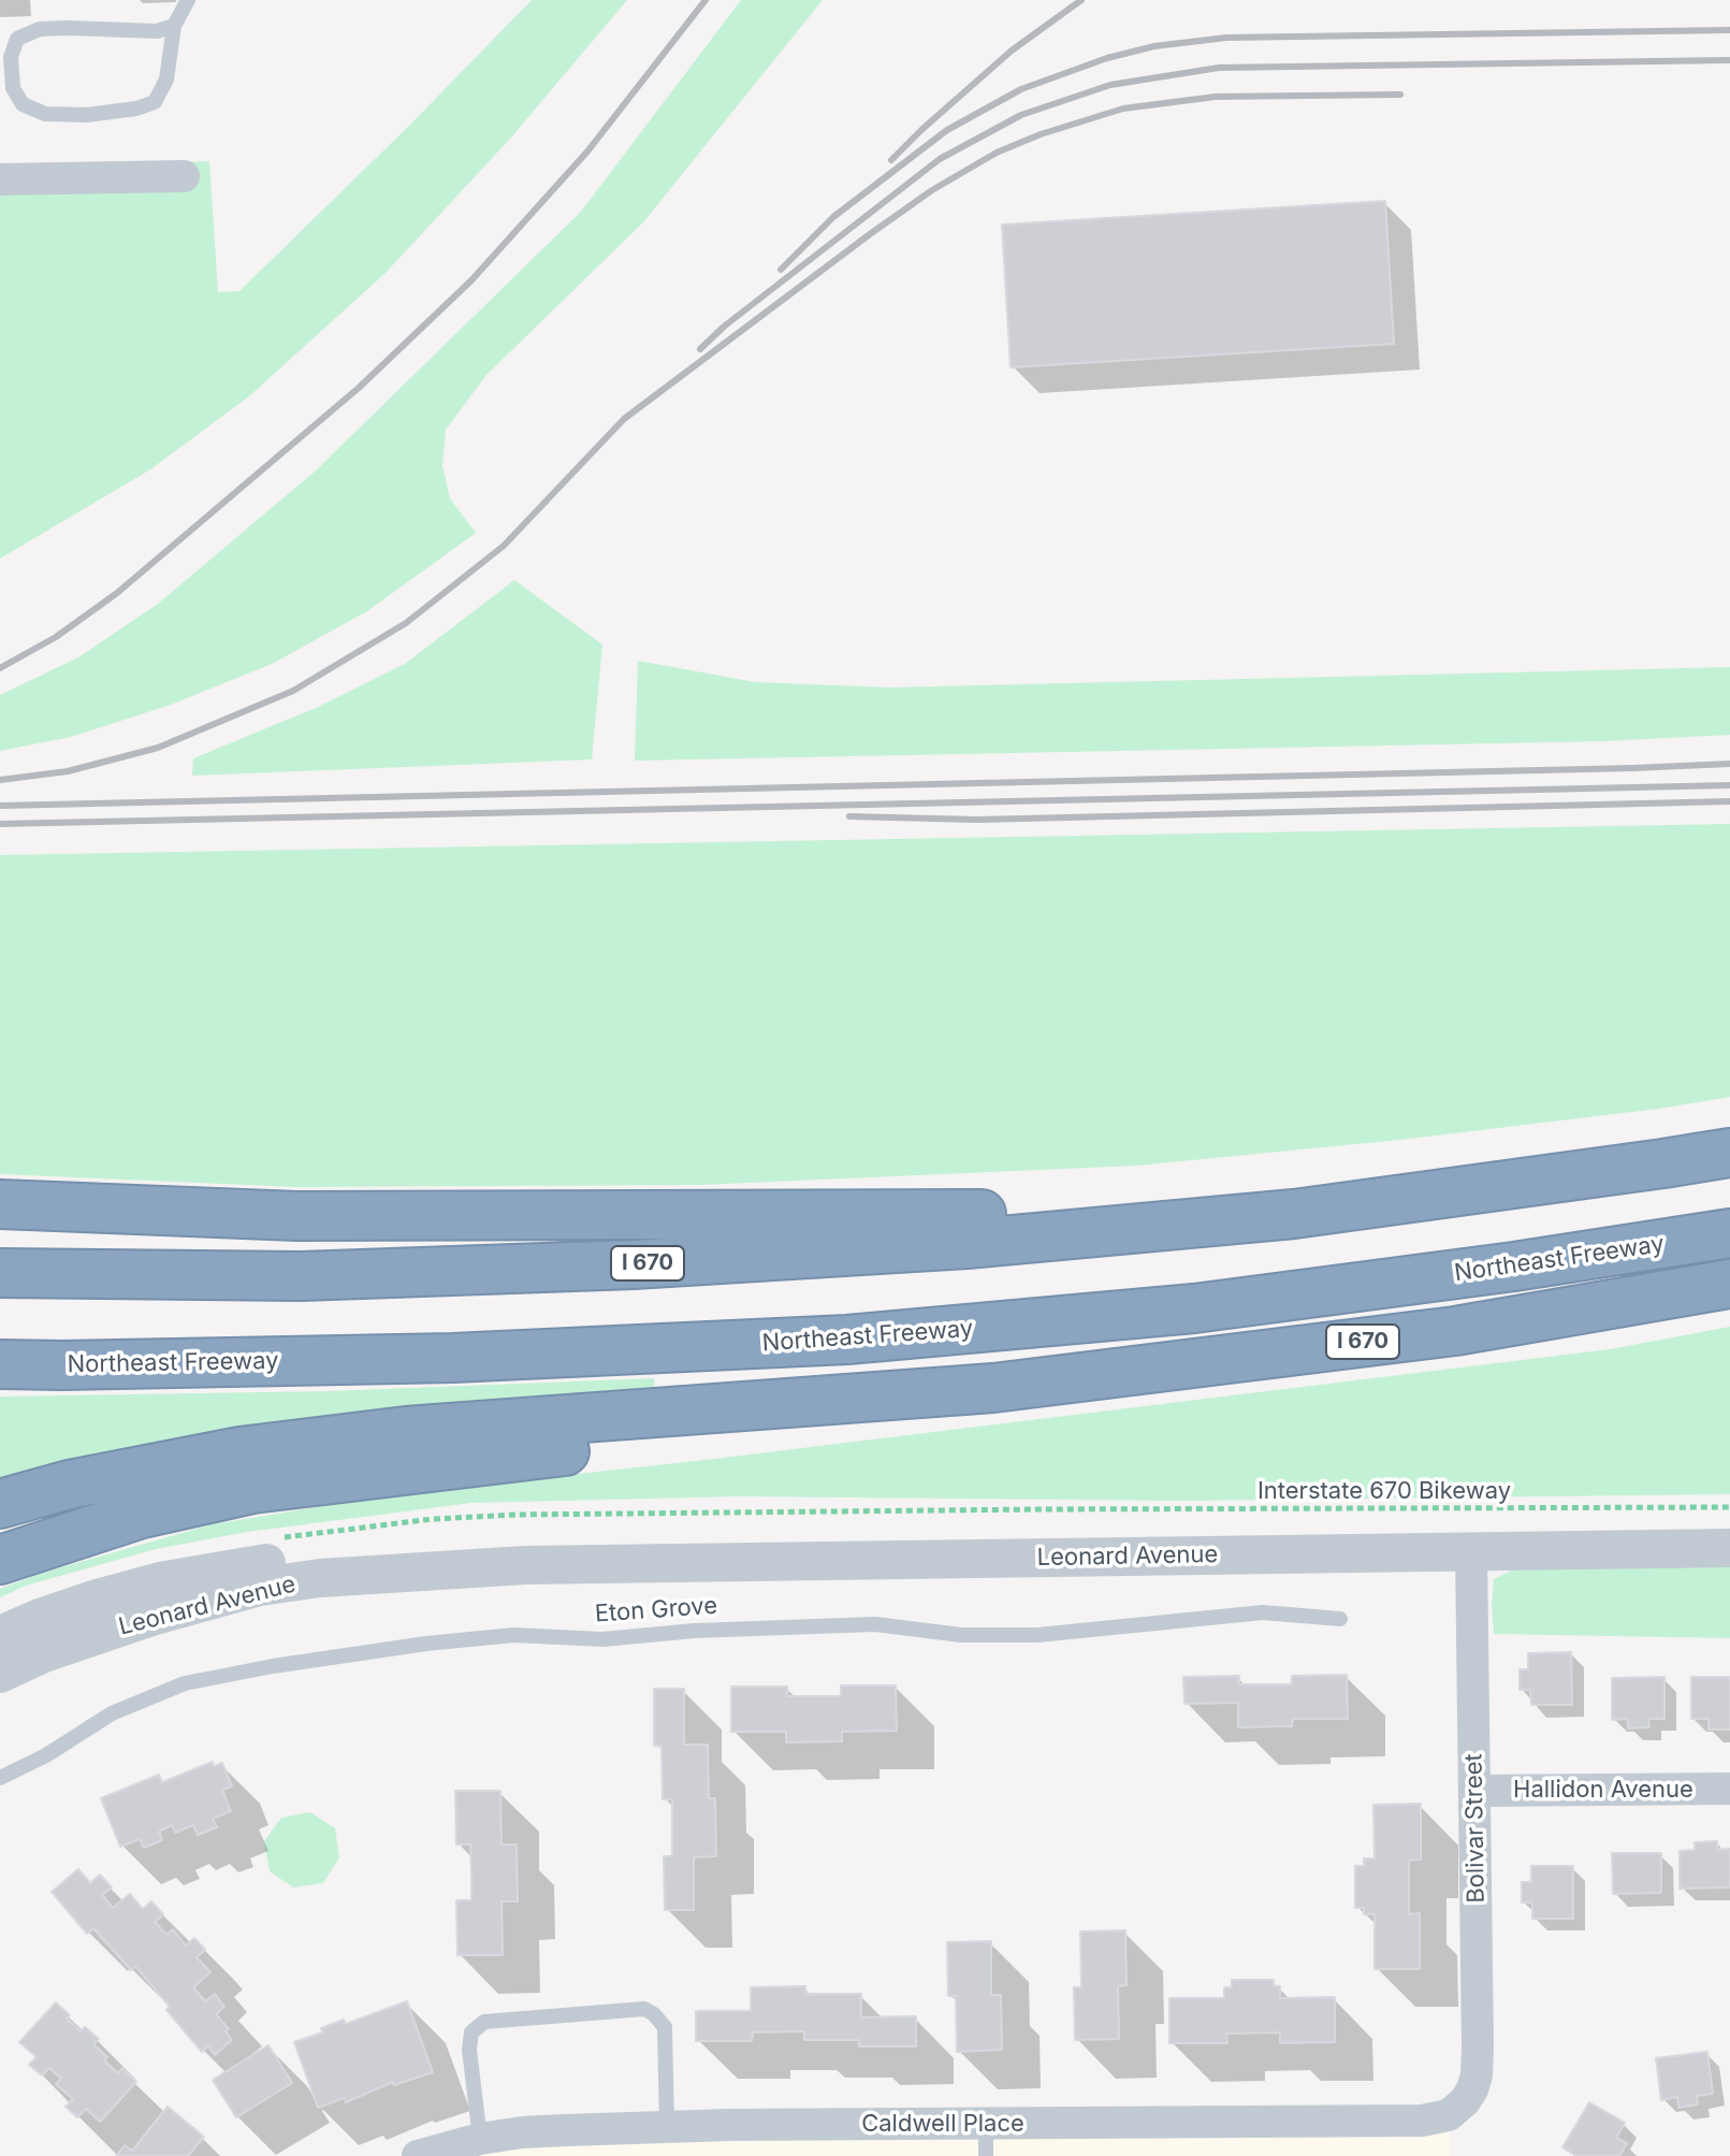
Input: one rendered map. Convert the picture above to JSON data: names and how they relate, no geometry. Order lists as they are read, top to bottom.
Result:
{
  "streets": {
    "highway": ["Northeast Freeway", "I 670"],
    "street": [
      "Leonard Avenue",
      "Hallidon Avenue",
      "Bolivar Street",
      "Caldwell Place"
    ],
    "lane": ["Eton Grove"],
    "path": ["Interstate 670 Bikeway"]
  },
  "crossings": [
    ["Leonard Avenue", "Bolivar Street"],
    ["Hallidon Avenue", "Bolivar Street"],
    ["Bolivar Street", "Caldwell Place"]
  ]
}
